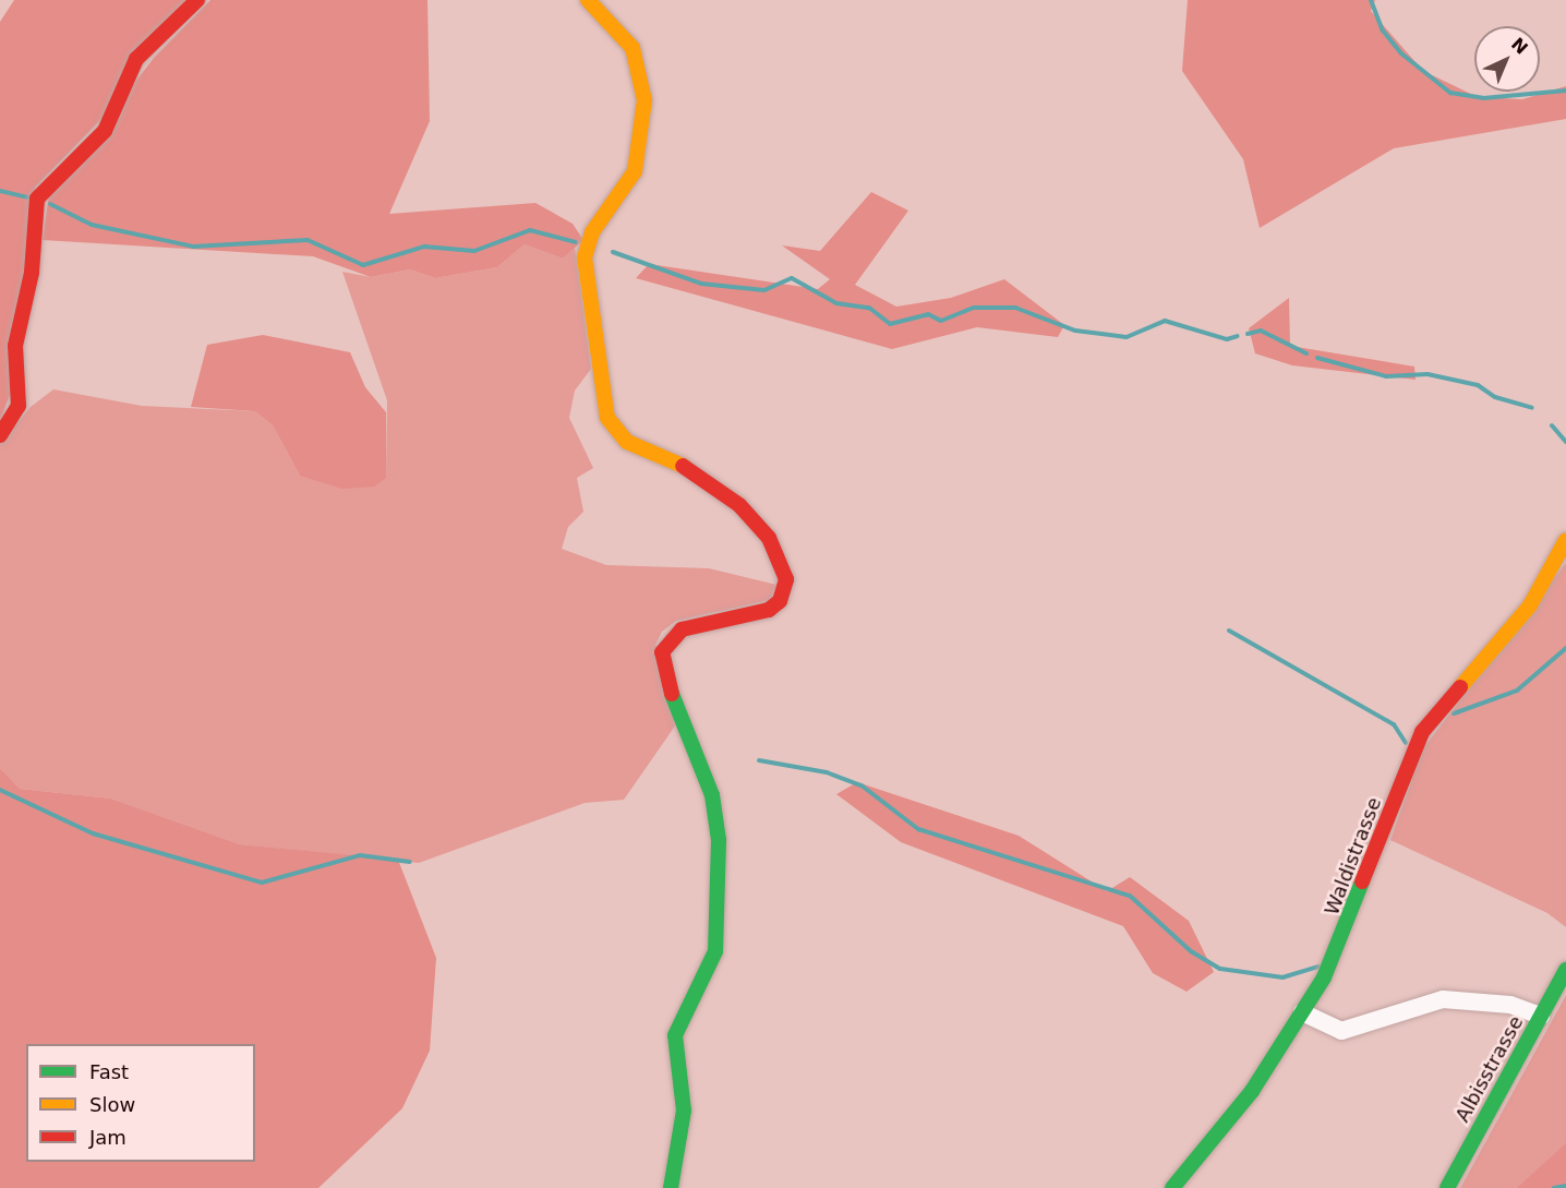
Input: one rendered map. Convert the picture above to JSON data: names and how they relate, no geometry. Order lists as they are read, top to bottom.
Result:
{
  "streets": {
    "street": ["Waldistrasse", "Albisstrasse"]
  },
  "legend": ["Fast", "Slow", "Jam"],
  "north": "top right"
}
